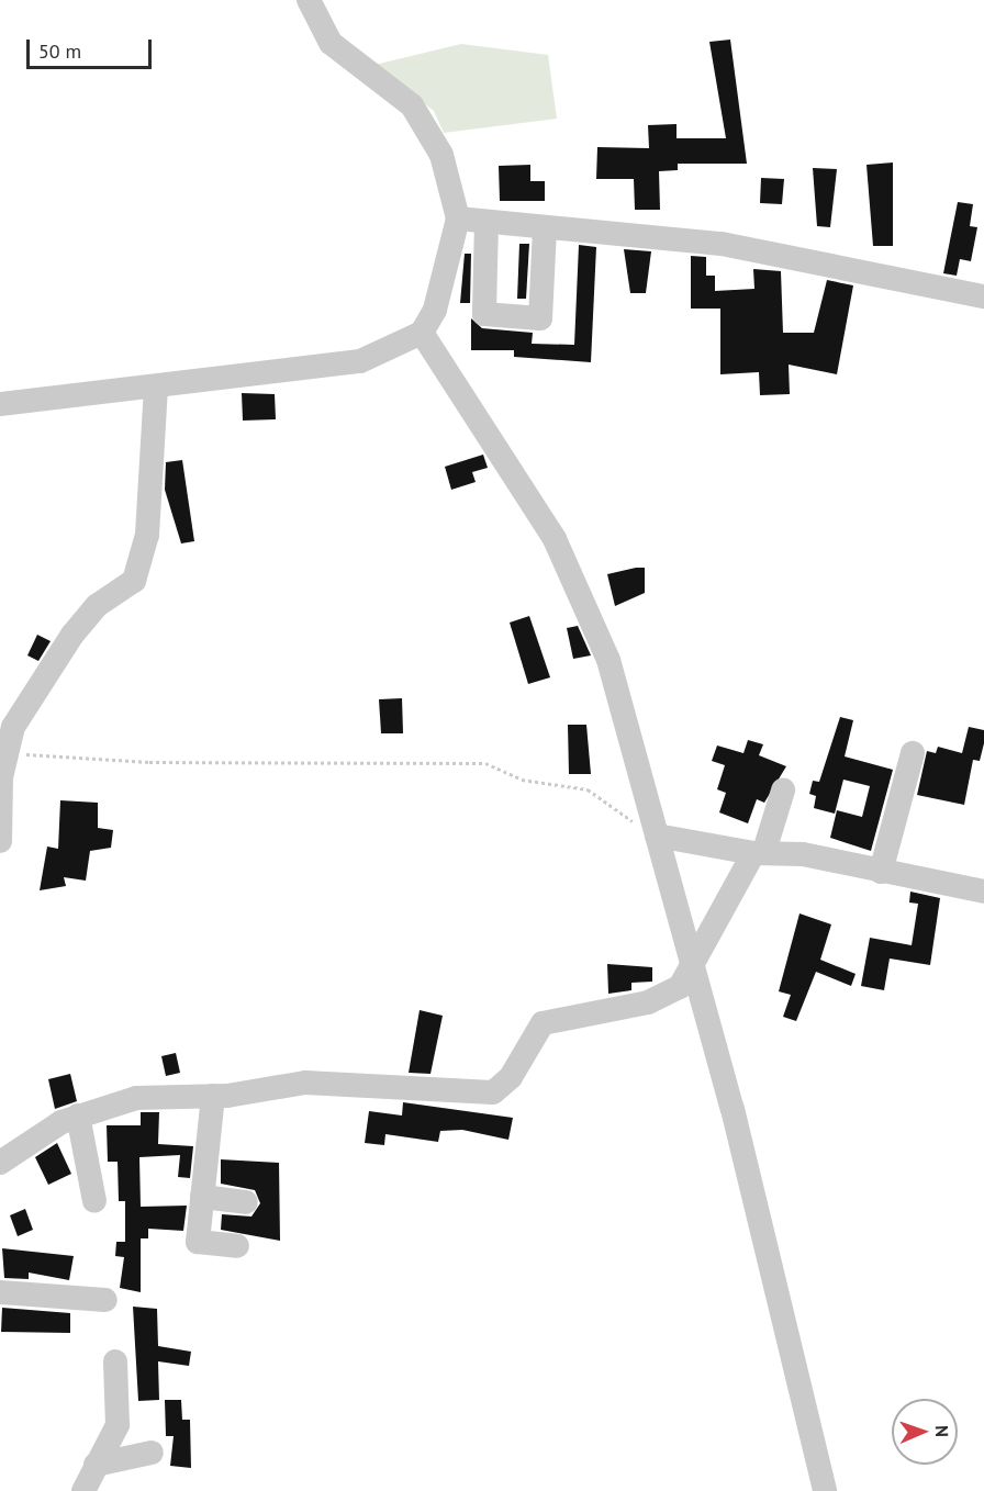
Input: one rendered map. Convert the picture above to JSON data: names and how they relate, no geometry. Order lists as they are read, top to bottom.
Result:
{
  "scale_bar": "50 m",
  "north": "right"
}
